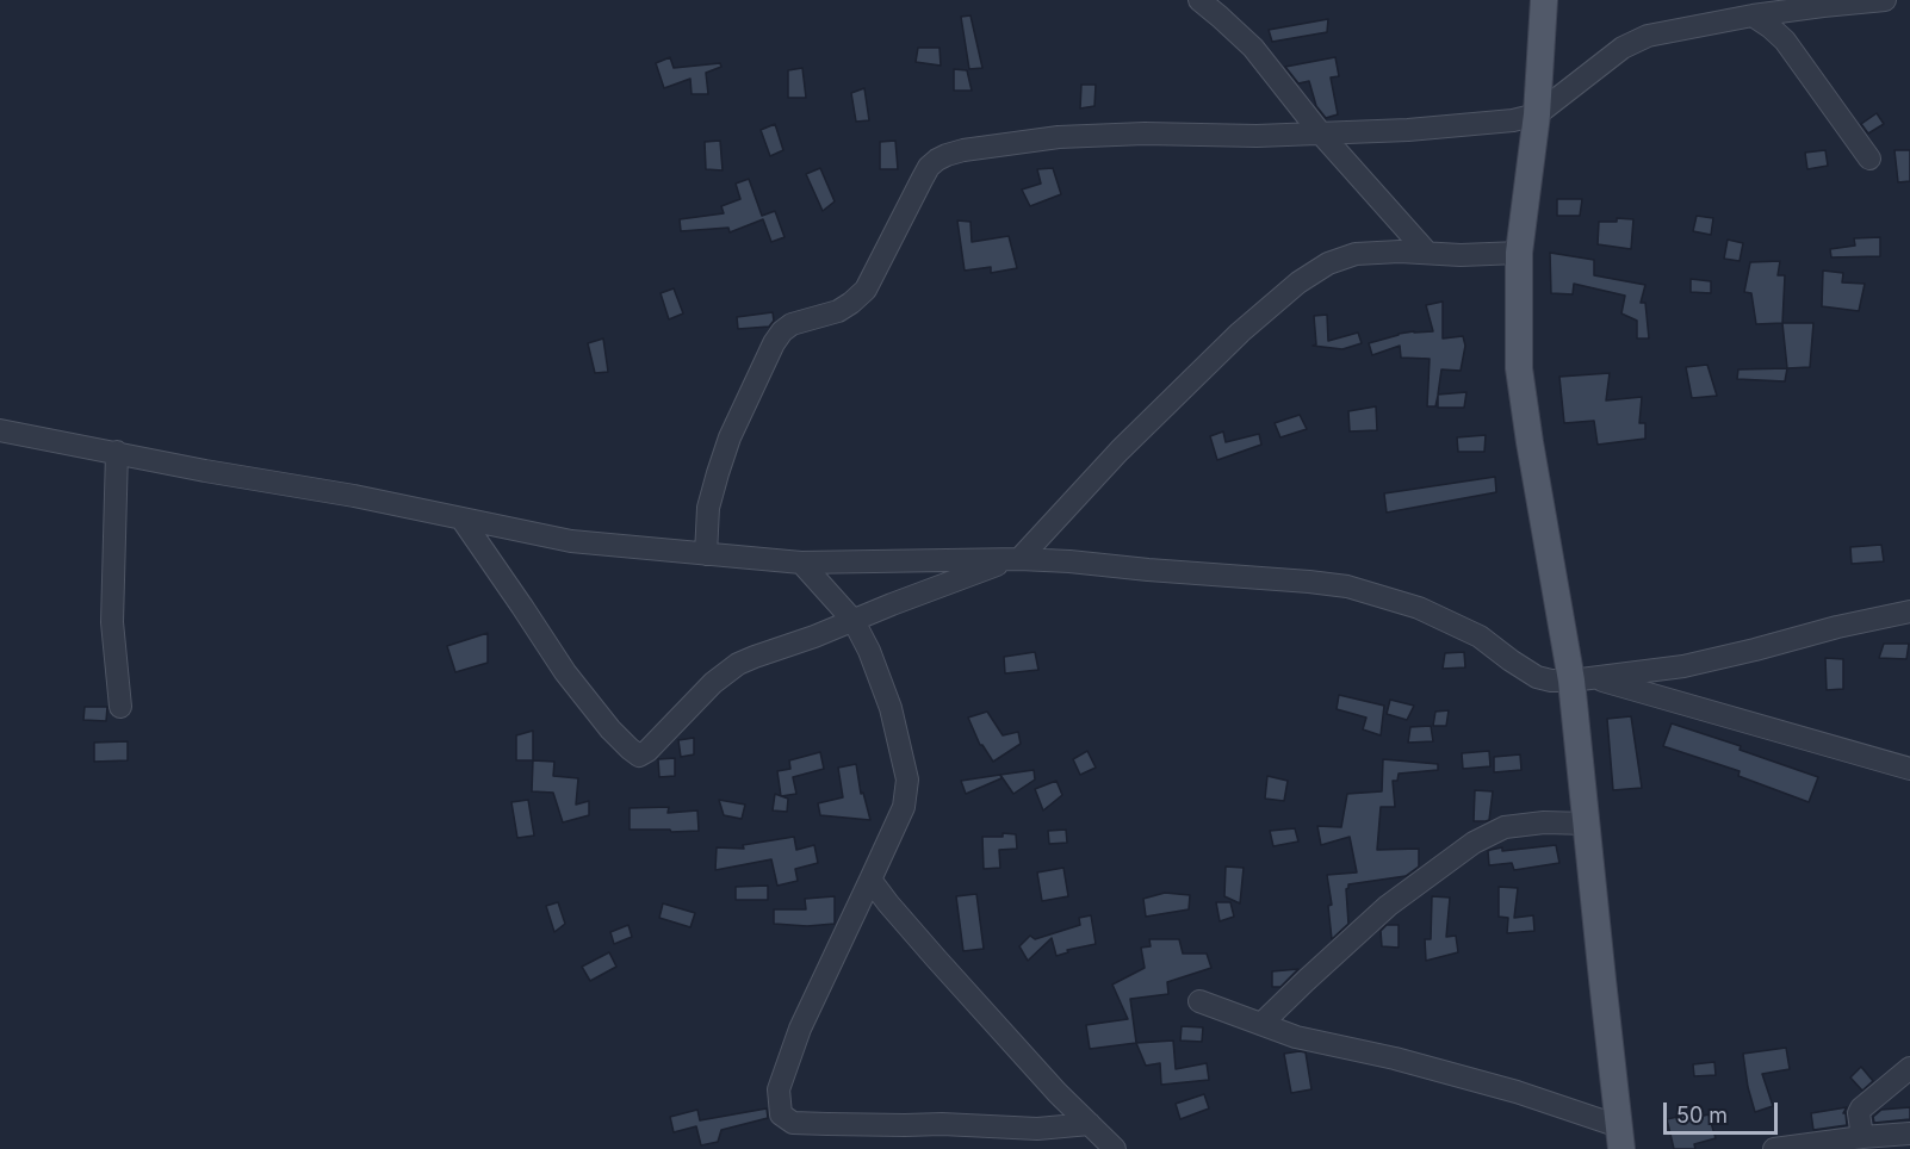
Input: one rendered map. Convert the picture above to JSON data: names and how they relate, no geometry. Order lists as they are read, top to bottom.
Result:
{
  "scale_bar": "50 m"
}
